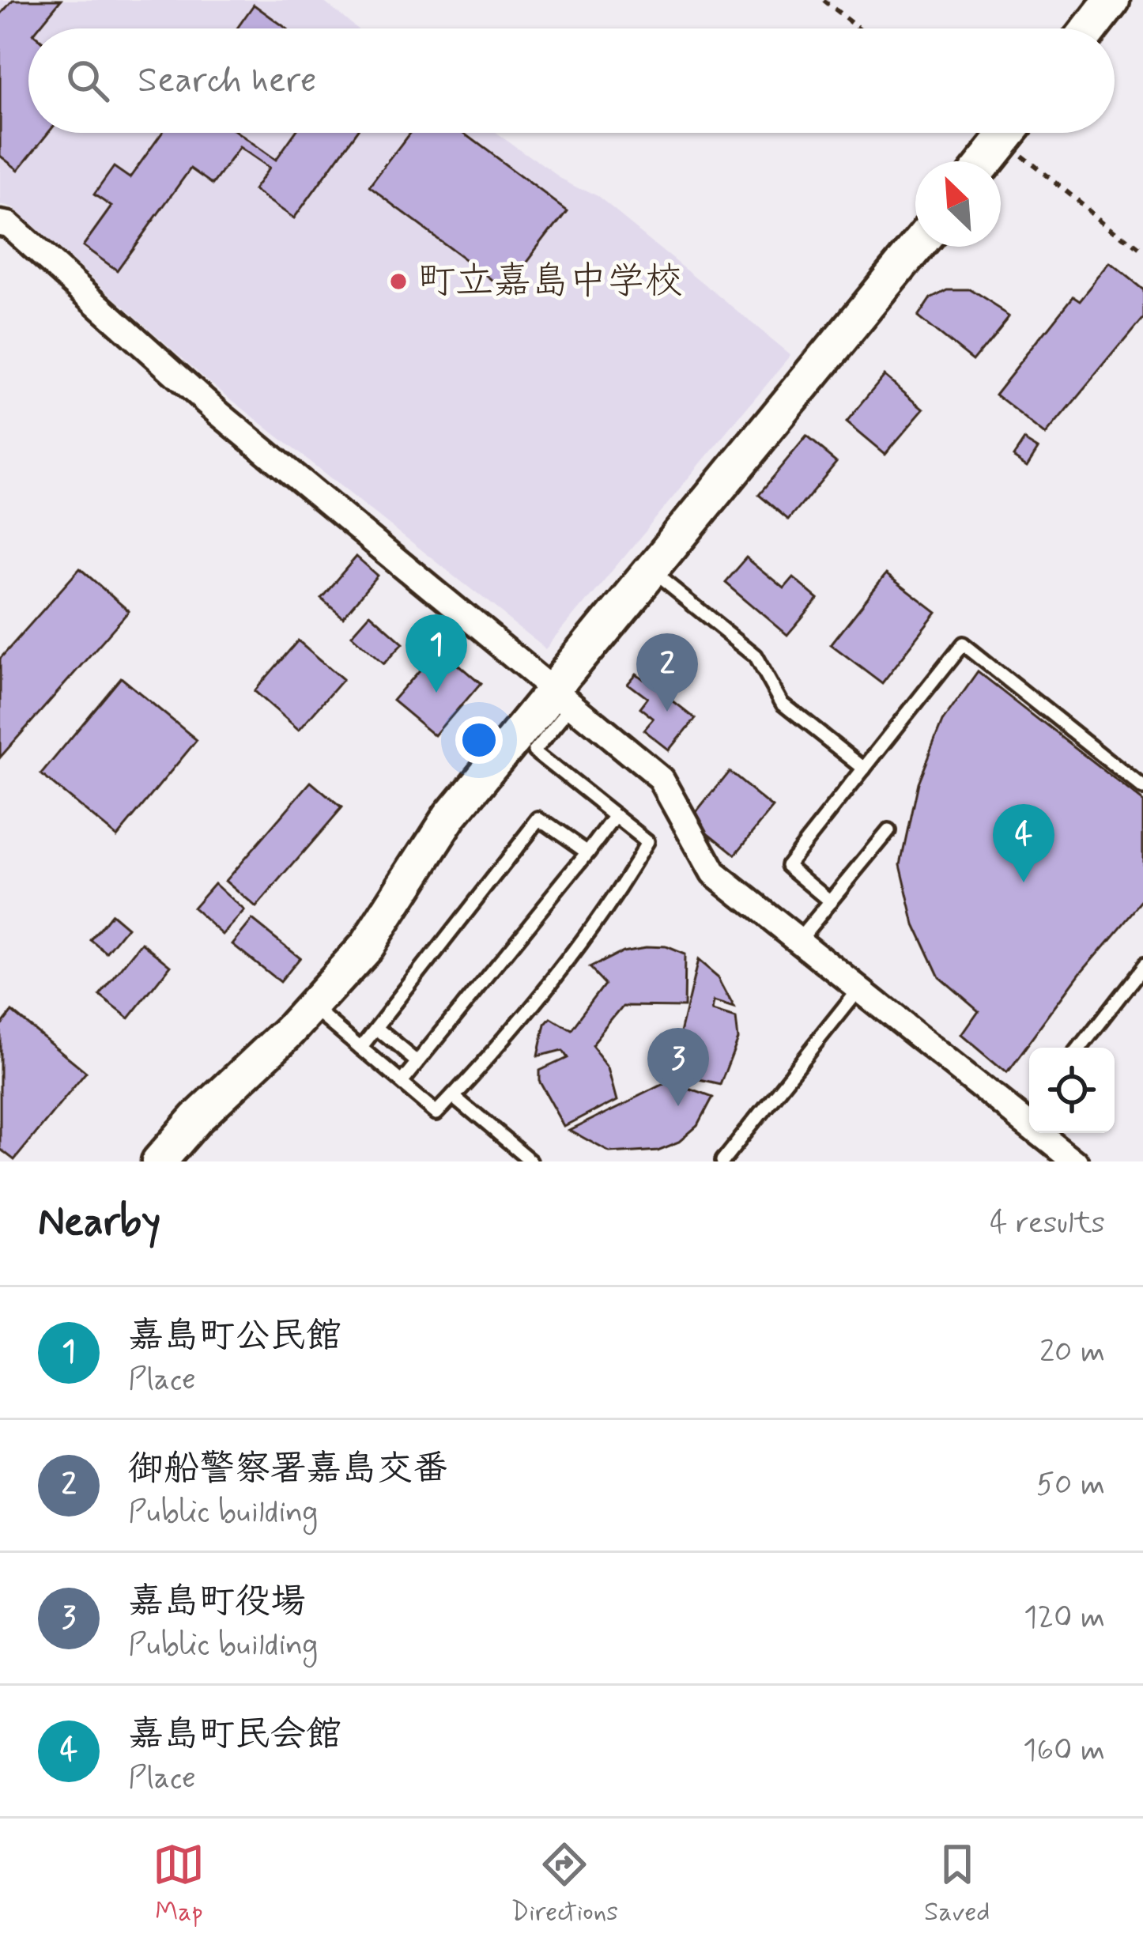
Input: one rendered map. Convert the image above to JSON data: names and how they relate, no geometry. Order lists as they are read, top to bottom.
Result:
{
  "places": ["町立嘉島中学校"],
  "north": "top left",
  "page": {
    "search": "Search here",
    "pins": [
      "1",
      "2",
      "4",
      "3"
    ],
    "heading": ["Nearby", "4 results"],
    "list": [
      {
        "mark": "1",
        "name": "嘉島町公民館",
        "note": "Place",
        "value": "20 m"
      },
      {
        "mark": "2",
        "name": "御船警察署嘉島交番",
        "note": "Public building",
        "value": "50 m"
      },
      {
        "mark": "3",
        "name": "嘉島町役場",
        "note": "Public building",
        "value": "120 m"
      },
      {
        "mark": "4",
        "name": "嘉島町民会館",
        "note": "Place",
        "value": "160 m"
      }
    ],
    "nav": ["Map", "Directions", "Saved"]
  }
}
